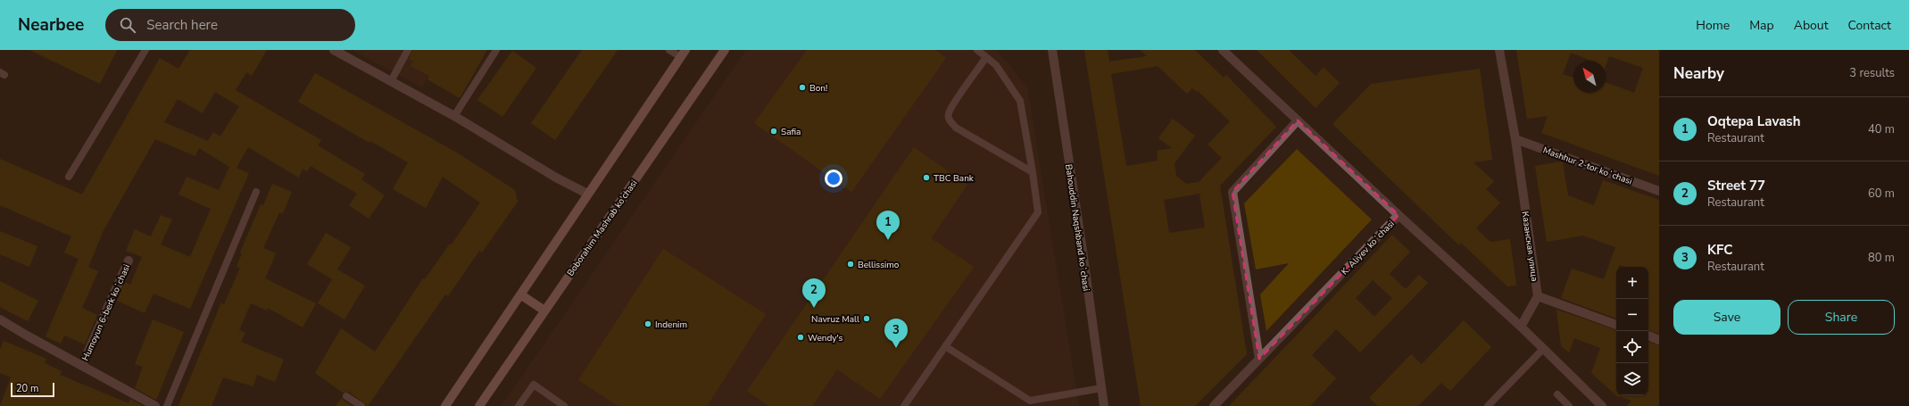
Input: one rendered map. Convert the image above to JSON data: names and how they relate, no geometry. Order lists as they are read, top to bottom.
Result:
{
  "streets": {
    "main road": ["Boborahim Mashrab ko'chasi"],
    "street": [
      "Mashhur 2-tor koʻchasi",
      "Bahouddin Naqshband koʻchasi",
      "Казанская улица",
      "K. Aliyev koʻchasi",
      "Humoyun 6-berk koʻchasi"
    ]
  },
  "crossings": [
    ["Mashhur 2-tor koʻchasi", "Казанская улица"]
  ],
  "places": [
    "Bon!",
    "Safia",
    "TBC Bank",
    "Bellissimo",
    "Navruz Mall",
    "Indenim",
    "Wendy's"
  ],
  "scale_bar": "20 m",
  "north": "top left",
  "page": {
    "header": "Nearbee",
    "search": "Search here",
    "nav": [
      "Home",
      "Map",
      "About",
      "Contact"
    ],
    "heading": ["Nearby", "3 results"],
    "list": [
      {
        "mark": "1",
        "name": "Oqtepa Lavash",
        "note": "Restaurant",
        "value": "40 m"
      },
      {
        "mark": "2",
        "name": "Street 77",
        "note": "Restaurant",
        "value": "60 m"
      },
      {
        "mark": "3",
        "name": "KFC",
        "note": "Restaurant",
        "value": "80 m"
      }
    ],
    "pins": ["1", "2", "3"],
    "map_buttons": ["+", "−"],
    "buttons": ["Save", "Share"],
    "scale": "20 m"
  }
}
